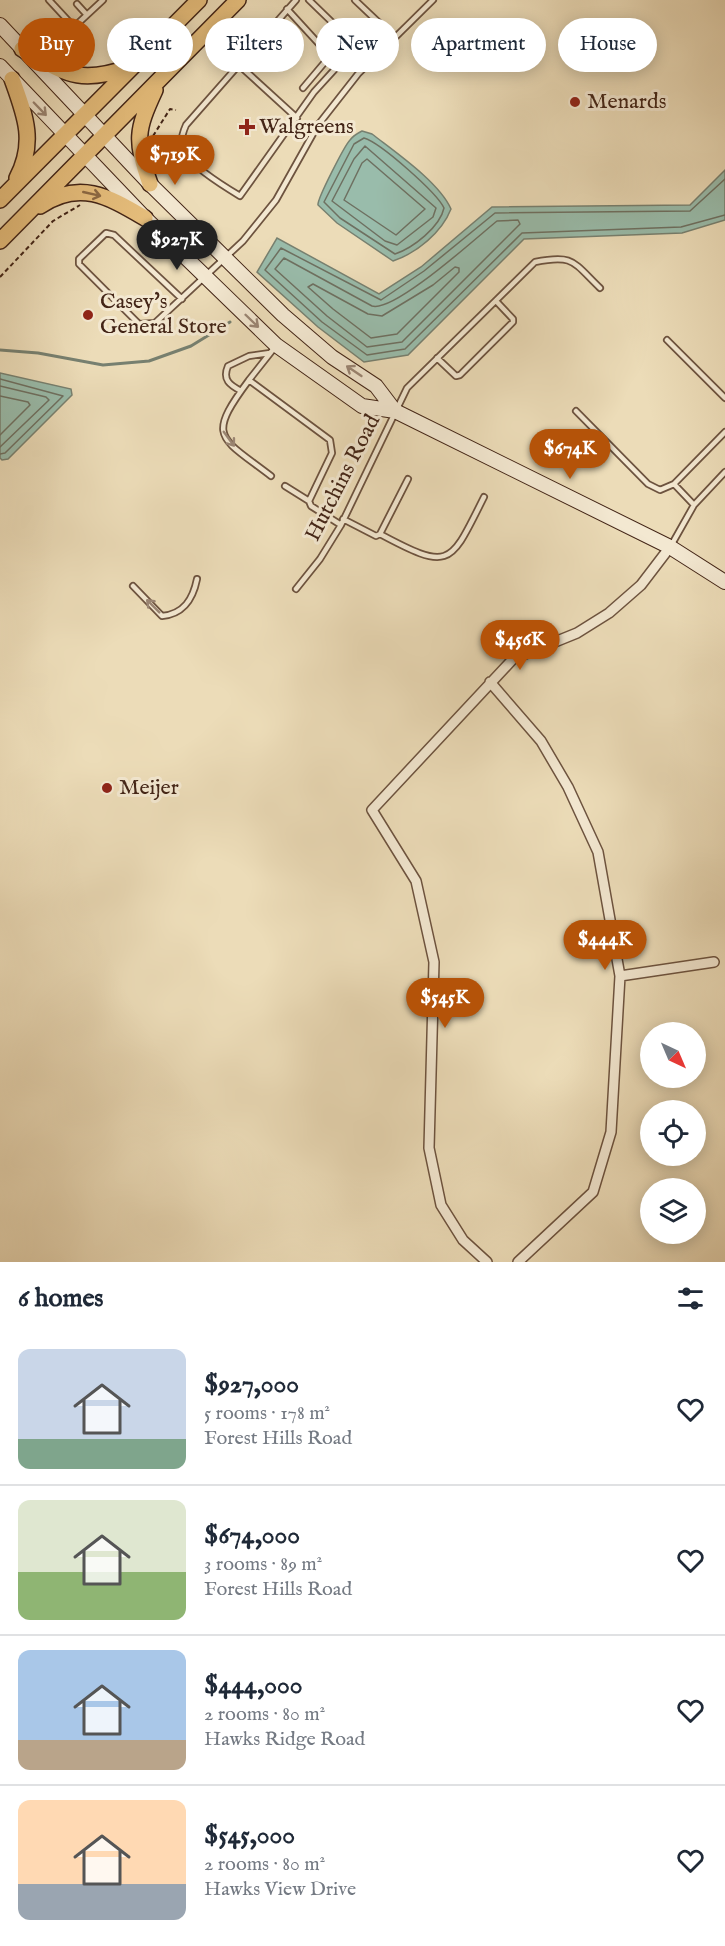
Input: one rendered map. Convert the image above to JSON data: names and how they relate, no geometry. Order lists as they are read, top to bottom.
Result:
{
  "streets": {
    "lane": ["Hutchins Road"]
  },
  "places": {
    "other": ["Menards", "Casey's General Store", "Meijer"],
    "health": ["Walgreens"]
  },
  "north": "bottom right",
  "page": {
    "chip": [
      "Buy",
      "Rent",
      "Filters",
      "New",
      "Apartment",
      "House"
    ],
    "price": [
      "$719K",
      "$927K",
      "$674K",
      "$456K",
      "$444K",
      "$545K"
    ],
    "heading": "6 homes",
    "list": [
      {
        "name": "$927,000",
        "note": "5 rooms · 178 m² · Forest Hills Road"
      },
      {
        "name": "$674,000",
        "note": "3 rooms · 89 m² · Forest Hills Road"
      },
      {
        "name": "$444,000",
        "note": "2 rooms · 80 m² · Hawks Ridge Road"
      },
      {
        "name": "$545,000",
        "note": "2 rooms · 80 m² · Hawks View Drive"
      }
    ]
  }
}
